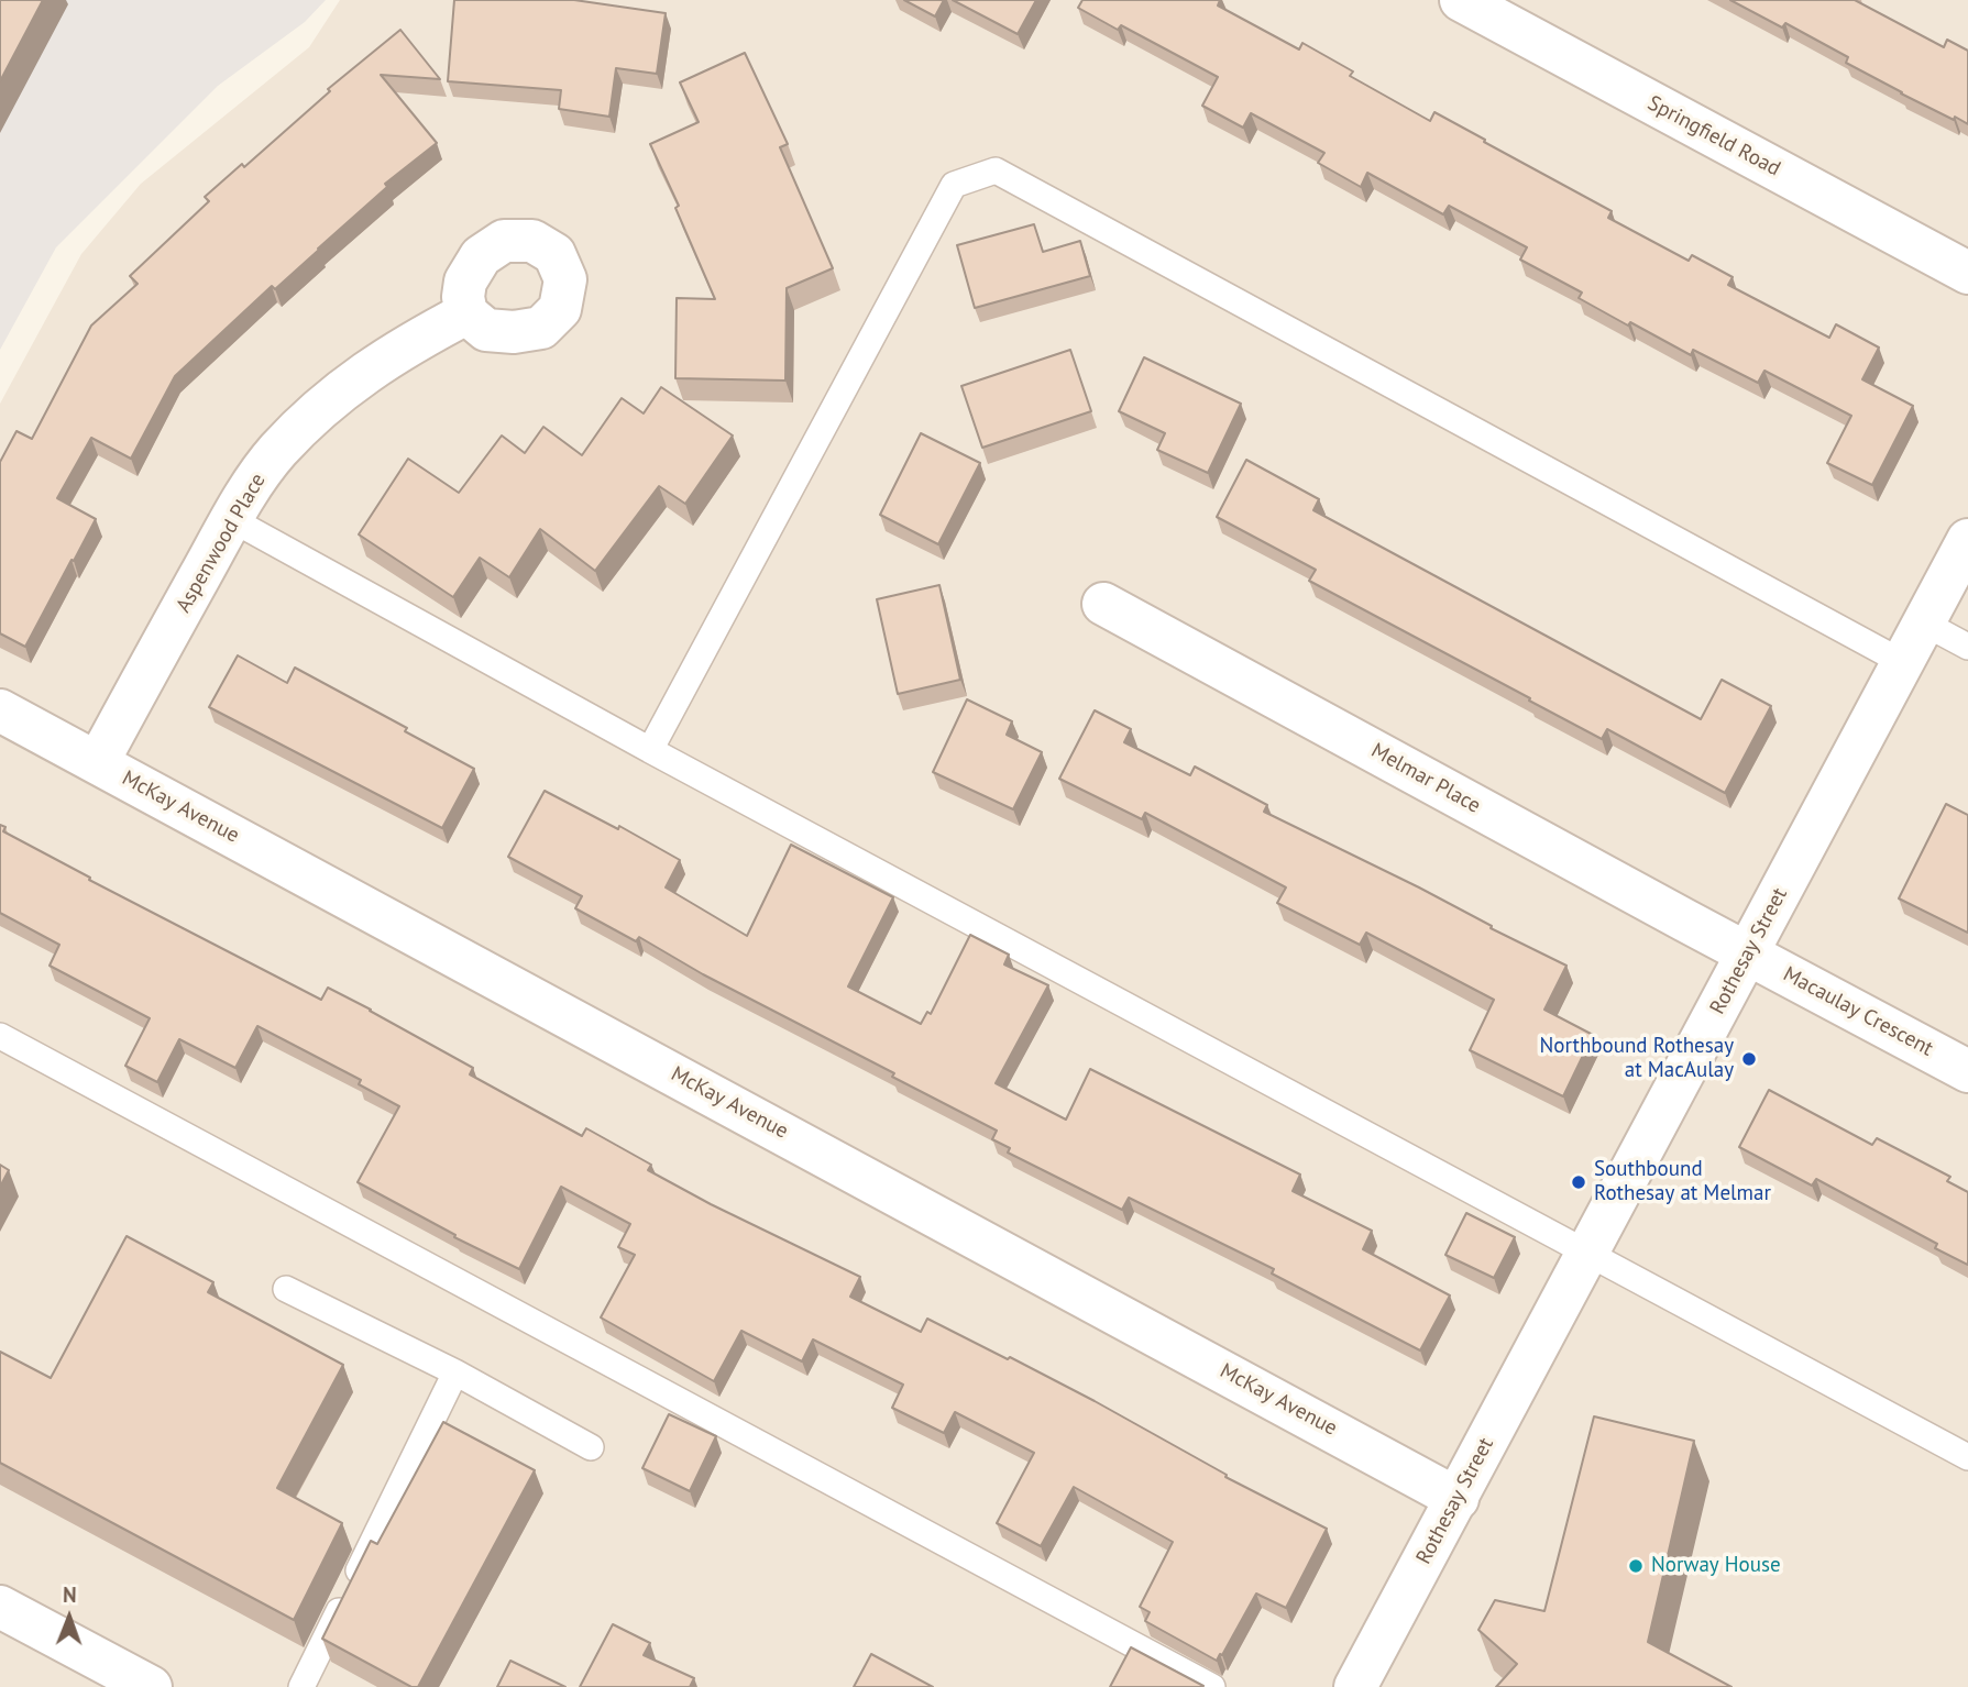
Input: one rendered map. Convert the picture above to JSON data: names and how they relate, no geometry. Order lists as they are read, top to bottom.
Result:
{
  "streets": {
    "street": [
      "Springfield Road",
      "Aspenwood Place",
      "Melmar Place",
      "McKay Avenue",
      "Rothesay Street",
      "Macaulay Crescent"
    ]
  },
  "crossings": [
    ["Aspenwood Place", "McKay Avenue"],
    ["Melmar Place", "Rothesay Street"],
    ["Melmar Place", "Macaulay Crescent"],
    ["McKay Avenue", "Rothesay Street"],
    ["Rothesay Street", "Macaulay Crescent"]
  ],
  "places": ["Northbound Rothesay at MacAulay", "Southbound Rothesay at Melmar", "Norway House"],
  "north": "top"
}
